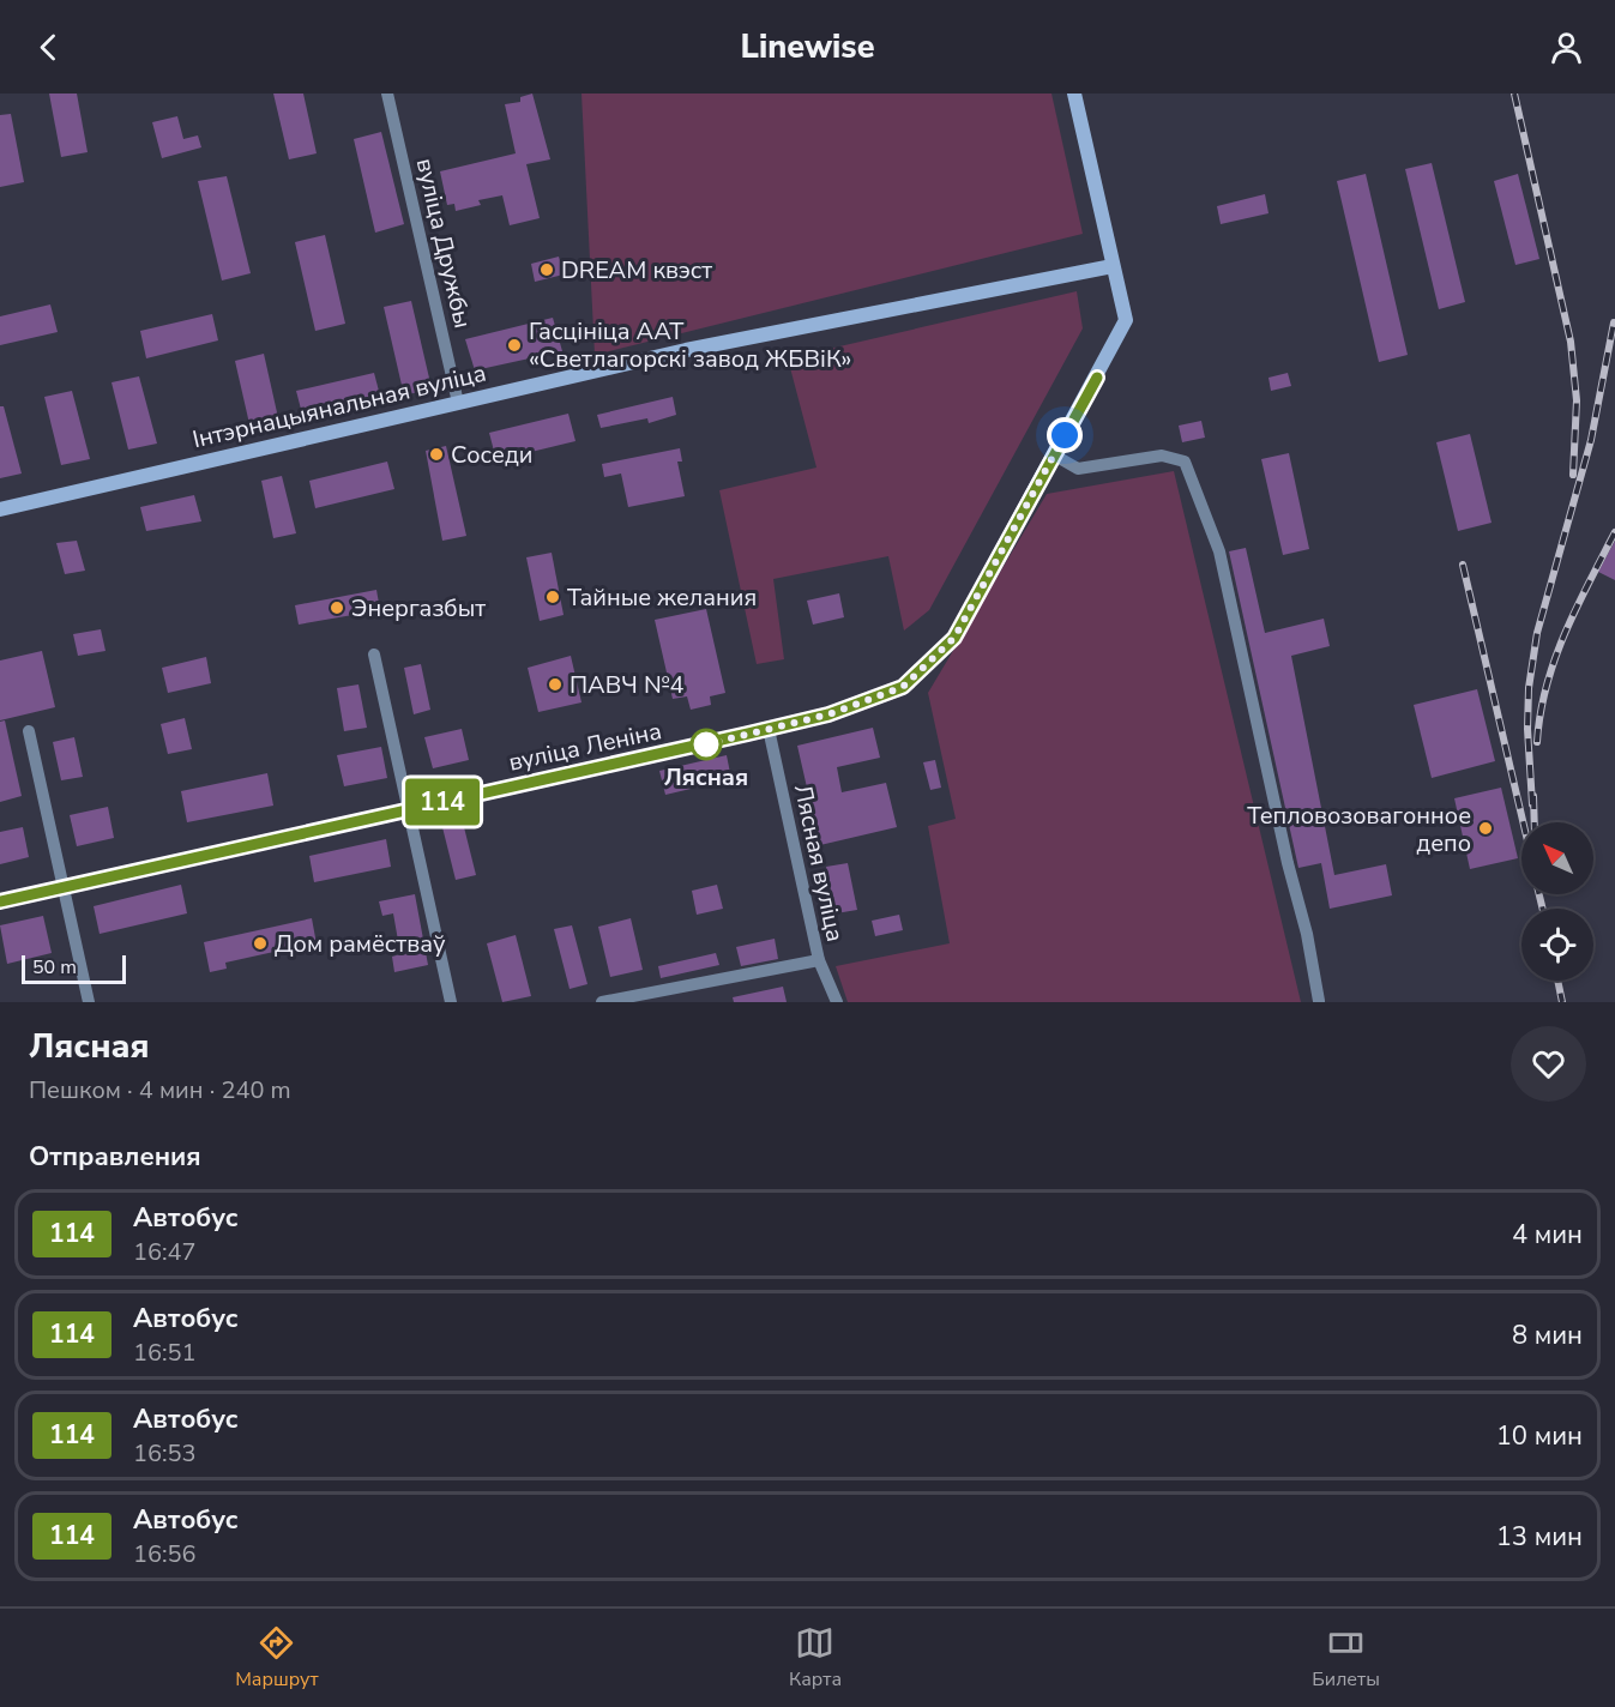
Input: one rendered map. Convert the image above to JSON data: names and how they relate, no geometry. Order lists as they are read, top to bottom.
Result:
{
  "streets": {
    "street": [
      "вуліца Дружбы",
      "Інтэрнацыянальная вуліца",
      "вуліца Леніна",
      "Лясная вуліца"
    ]
  },
  "crossings": [
    ["вуліца Дружбы", "Інтэрнацыянальная вуліца"],
    ["Інтэрнацыянальная вуліца", "вуліца Леніна"],
    ["вуліца Леніна", "Лясная вуліца"]
  ],
  "places": [
    "DREAM квэст",
    "Гасцініца ААТ «Светлагорскі завод ЖБВіК»",
    "Соседи",
    "Тайные желания",
    "Энергазбыт",
    "ПАВЧ №4",
    "Лясная",
    "Тепловозовагонное депо",
    "Дом рамёстваў"
  ],
  "lines": ["bus line 114"],
  "scale_bar": "50 m",
  "north": "top left",
  "page": {
    "header": "Linewise",
    "on_map": "114",
    "scale": "50 m",
    "heading": [
      ["Лясная", "Пешком · 4 мин · 240 m"],
      "Отправления"
    ],
    "list": [
      {
        "mark": "114",
        "name": "Автобус",
        "note": "16:47",
        "value": "4 мин"
      },
      {
        "mark": "114",
        "name": "Автобус",
        "note": "16:51",
        "value": "8 мин"
      },
      {
        "mark": "114",
        "name": "Автобус",
        "note": "16:53",
        "value": "10 мин"
      },
      {
        "mark": "114",
        "name": "Автобус",
        "note": "16:56",
        "value": "13 мин"
      }
    ],
    "tabs": ["Маршрут", "Карта", "Билеты"]
  }
}
